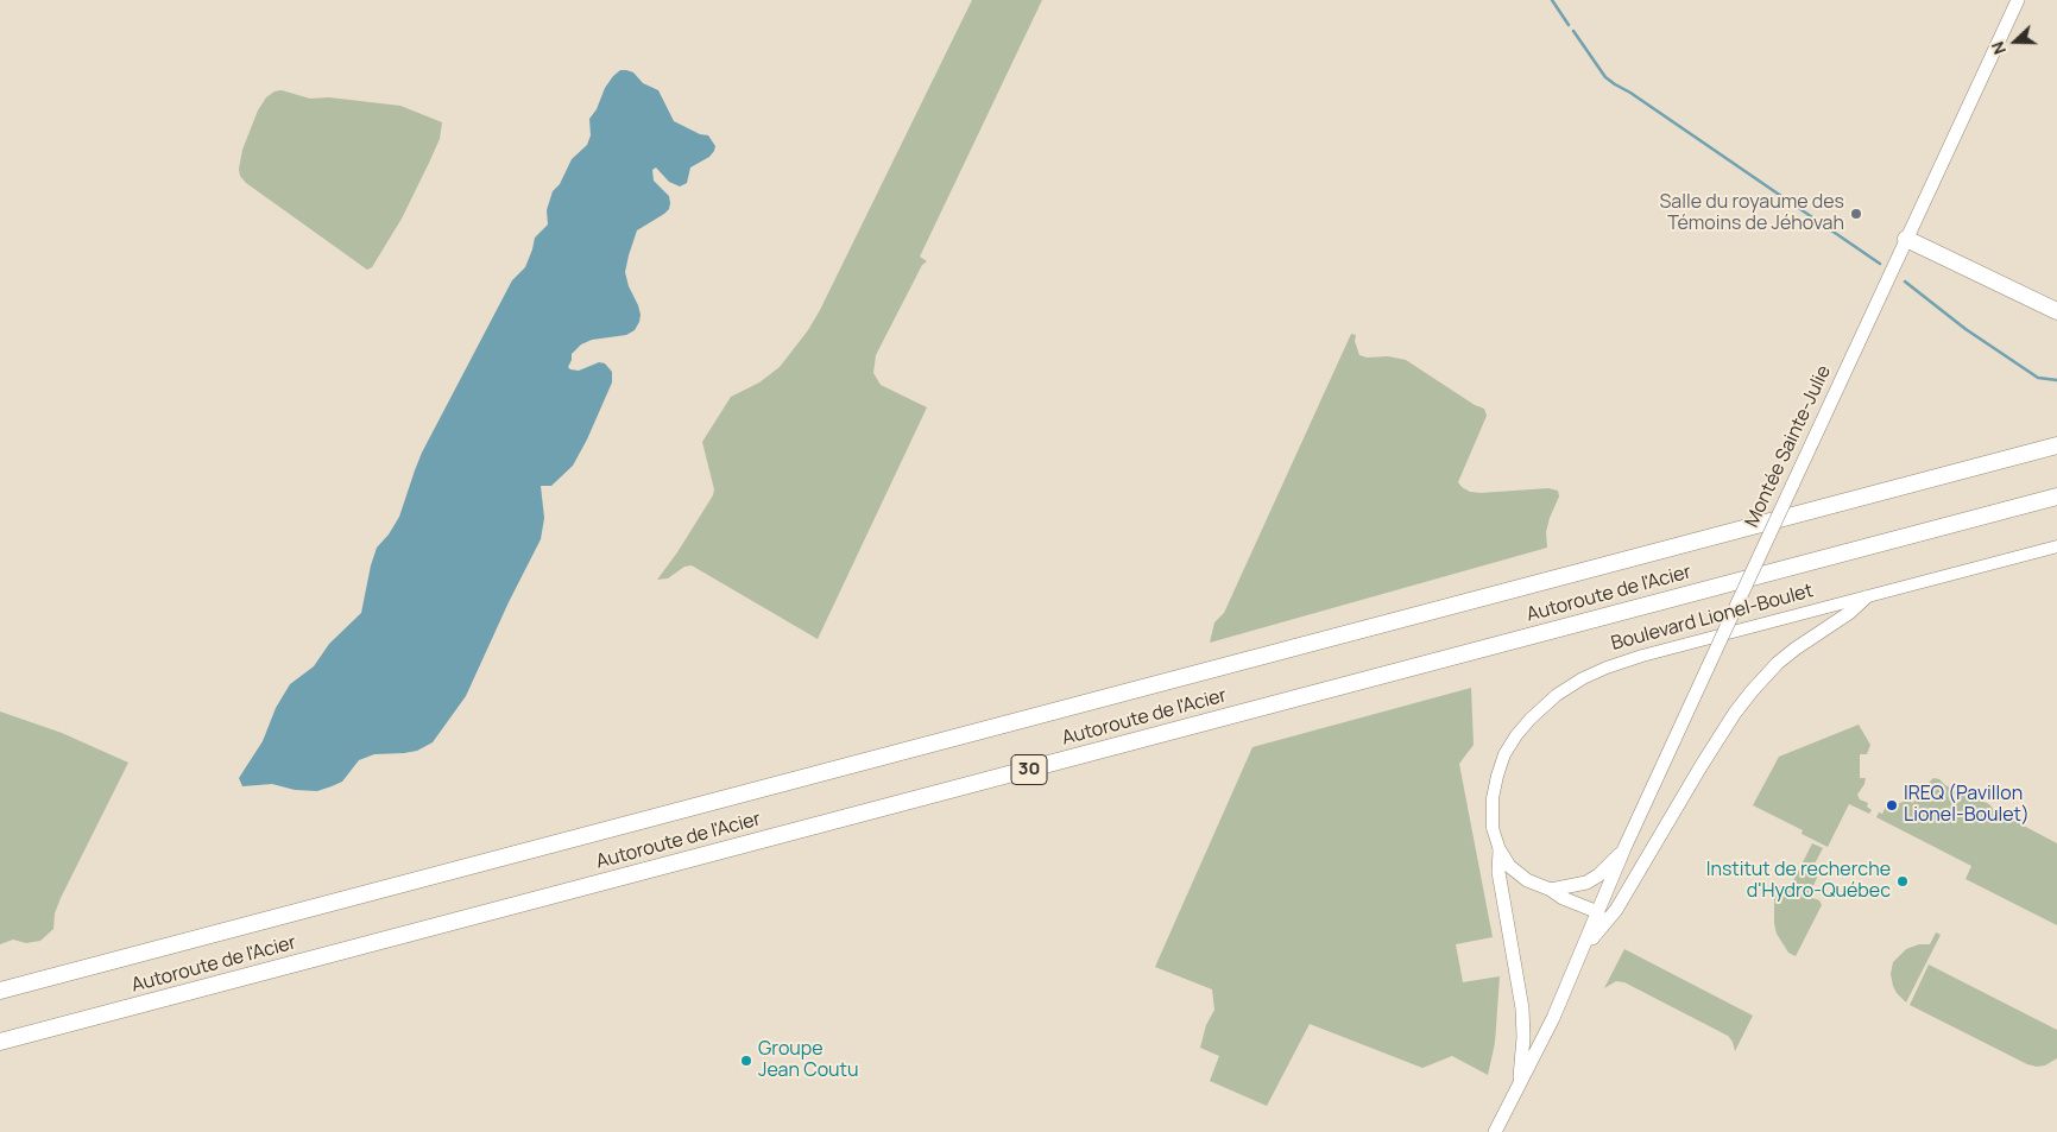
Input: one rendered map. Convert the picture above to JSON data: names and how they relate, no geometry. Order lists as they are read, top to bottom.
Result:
{
  "streets": {
    "highway": ["Autoroute de l'Acier", "30"],
    "main road": ["Montée Sainte-Julie"],
    "street": ["Boulevard Lionel-Boulet"]
  },
  "places": [
    "Salle du royaume des Témoins de Jéhovah",
    "IREQ (Pavillon Lionel-Boulet)",
    "Institut de recherche d'Hydro-Québec",
    "Groupe Jean Coutu"
  ],
  "north": "left"
}
